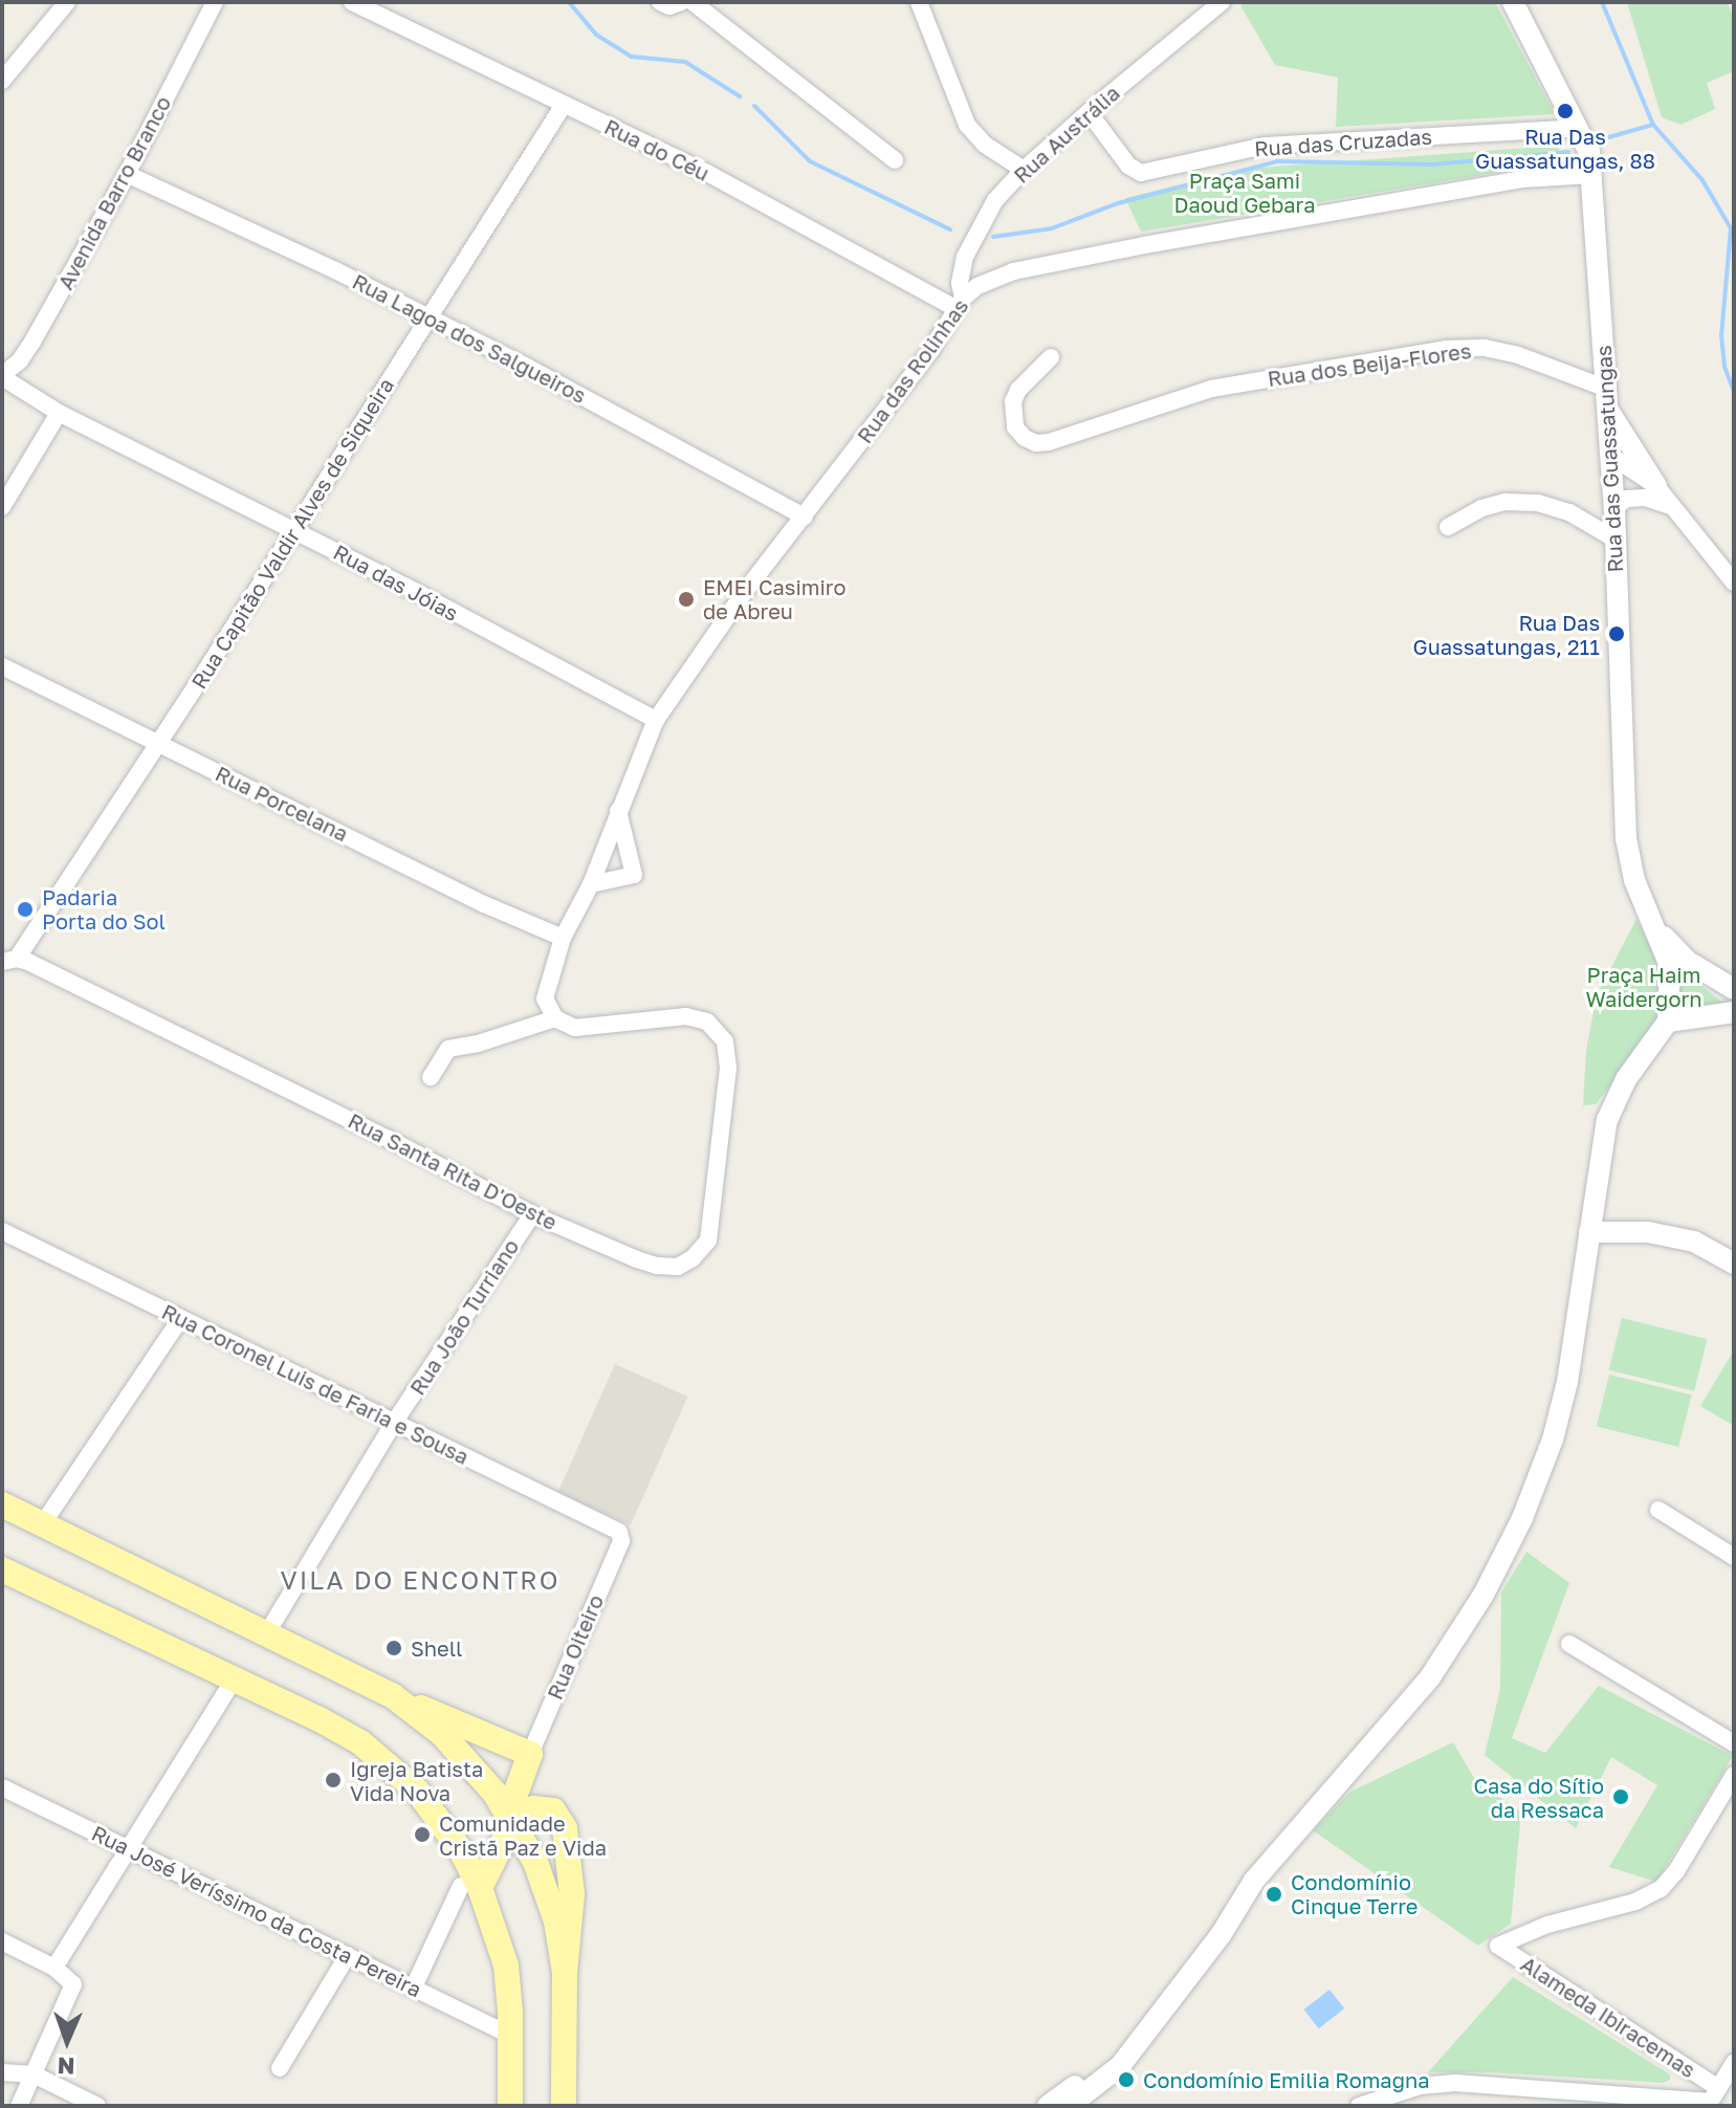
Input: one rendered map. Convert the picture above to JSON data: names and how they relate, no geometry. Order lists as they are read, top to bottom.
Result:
{
  "streets": {
    "street": [
      "Rua Austrália",
      "Rua das Cruzadas",
      "Rua do Céu",
      "Avenida Barro Branco",
      "Rua Lagoa dos Salgueiros",
      "Rua dos Beija-Flores",
      "Rua das Rolinhas",
      "Rua das Guassatungas",
      "Rua Capitão Valdir Alves de Siqueira",
      "Rua das Jóias",
      "Rua Porcelana",
      "Rua Santa Rita D'Oeste",
      "Rua João Turriano",
      "Rua Coronel Luis de Faria e Sousa",
      "Rua Oiteiro",
      "Rua José Veríssimo da Costa Pereira",
      "Alameda Ibiracemas"
    ]
  },
  "crossings": [
    ["Rua Austrália", "Rua das Cruzadas"],
    ["Rua Austrália", "Rua do Céu"],
    ["Rua Austrália", "Rua das Rolinhas"],
    ["Rua das Cruzadas", "Rua das Guassatungas"],
    ["Rua do Céu", "Rua das Rolinhas"],
    ["Rua do Céu", "Rua Capitão Valdir Alves de Siqueira"],
    ["Avenida Barro Branco", "Rua Lagoa dos Salgueiros"],
    ["Avenida Barro Branco", "Rua das Jóias"],
    ["Rua Lagoa dos Salgueiros", "Rua das Rolinhas"],
    ["Rua Lagoa dos Salgueiros", "Rua Capitão Valdir Alves de Siqueira"],
    ["Rua dos Beija-Flores", "Rua das Guassatungas"],
    ["Rua das Rolinhas", "Rua das Guassatungas"],
    ["Rua das Rolinhas", "Rua das Jóias"],
    ["Rua das Rolinhas", "Rua Porcelana"],
    ["Rua das Rolinhas", "Rua Santa Rita D'Oeste"],
    ["Rua Capitão Valdir Alves de Siqueira", "Rua das Jóias"],
    ["Rua Capitão Valdir Alves de Siqueira", "Rua Porcelana"],
    ["Rua Capitão Valdir Alves de Siqueira", "Rua Santa Rita D'Oeste"],
    ["Rua Santa Rita D'Oeste", "Rua João Turriano"],
    ["Rua João Turriano", "Rua Coronel Luis de Faria e Sousa"],
    ["Rua Coronel Luis de Faria e Sousa", "Rua Oiteiro"]
  ],
  "districts": ["VILA DO ENCONTRO"],
  "parks": ["Praça Sami Daoud Gebara", "Praça Haim Waidergorn"],
  "places": [
    "Rua Das Guassatungas, 88",
    "EMEI Casimiro de Abreu",
    "Rua Das Guassatungas, 211",
    "Padaria Porta do Sol",
    "Shell",
    "Igreja Batista Vida Nova",
    "Casa do Sítio da Ressaca",
    "Comunidade Cristã Paz e Vida",
    "Condomínio Cinque Terre",
    "Condomínio Emilia Romagna"
  ],
  "north": "bottom"
}
